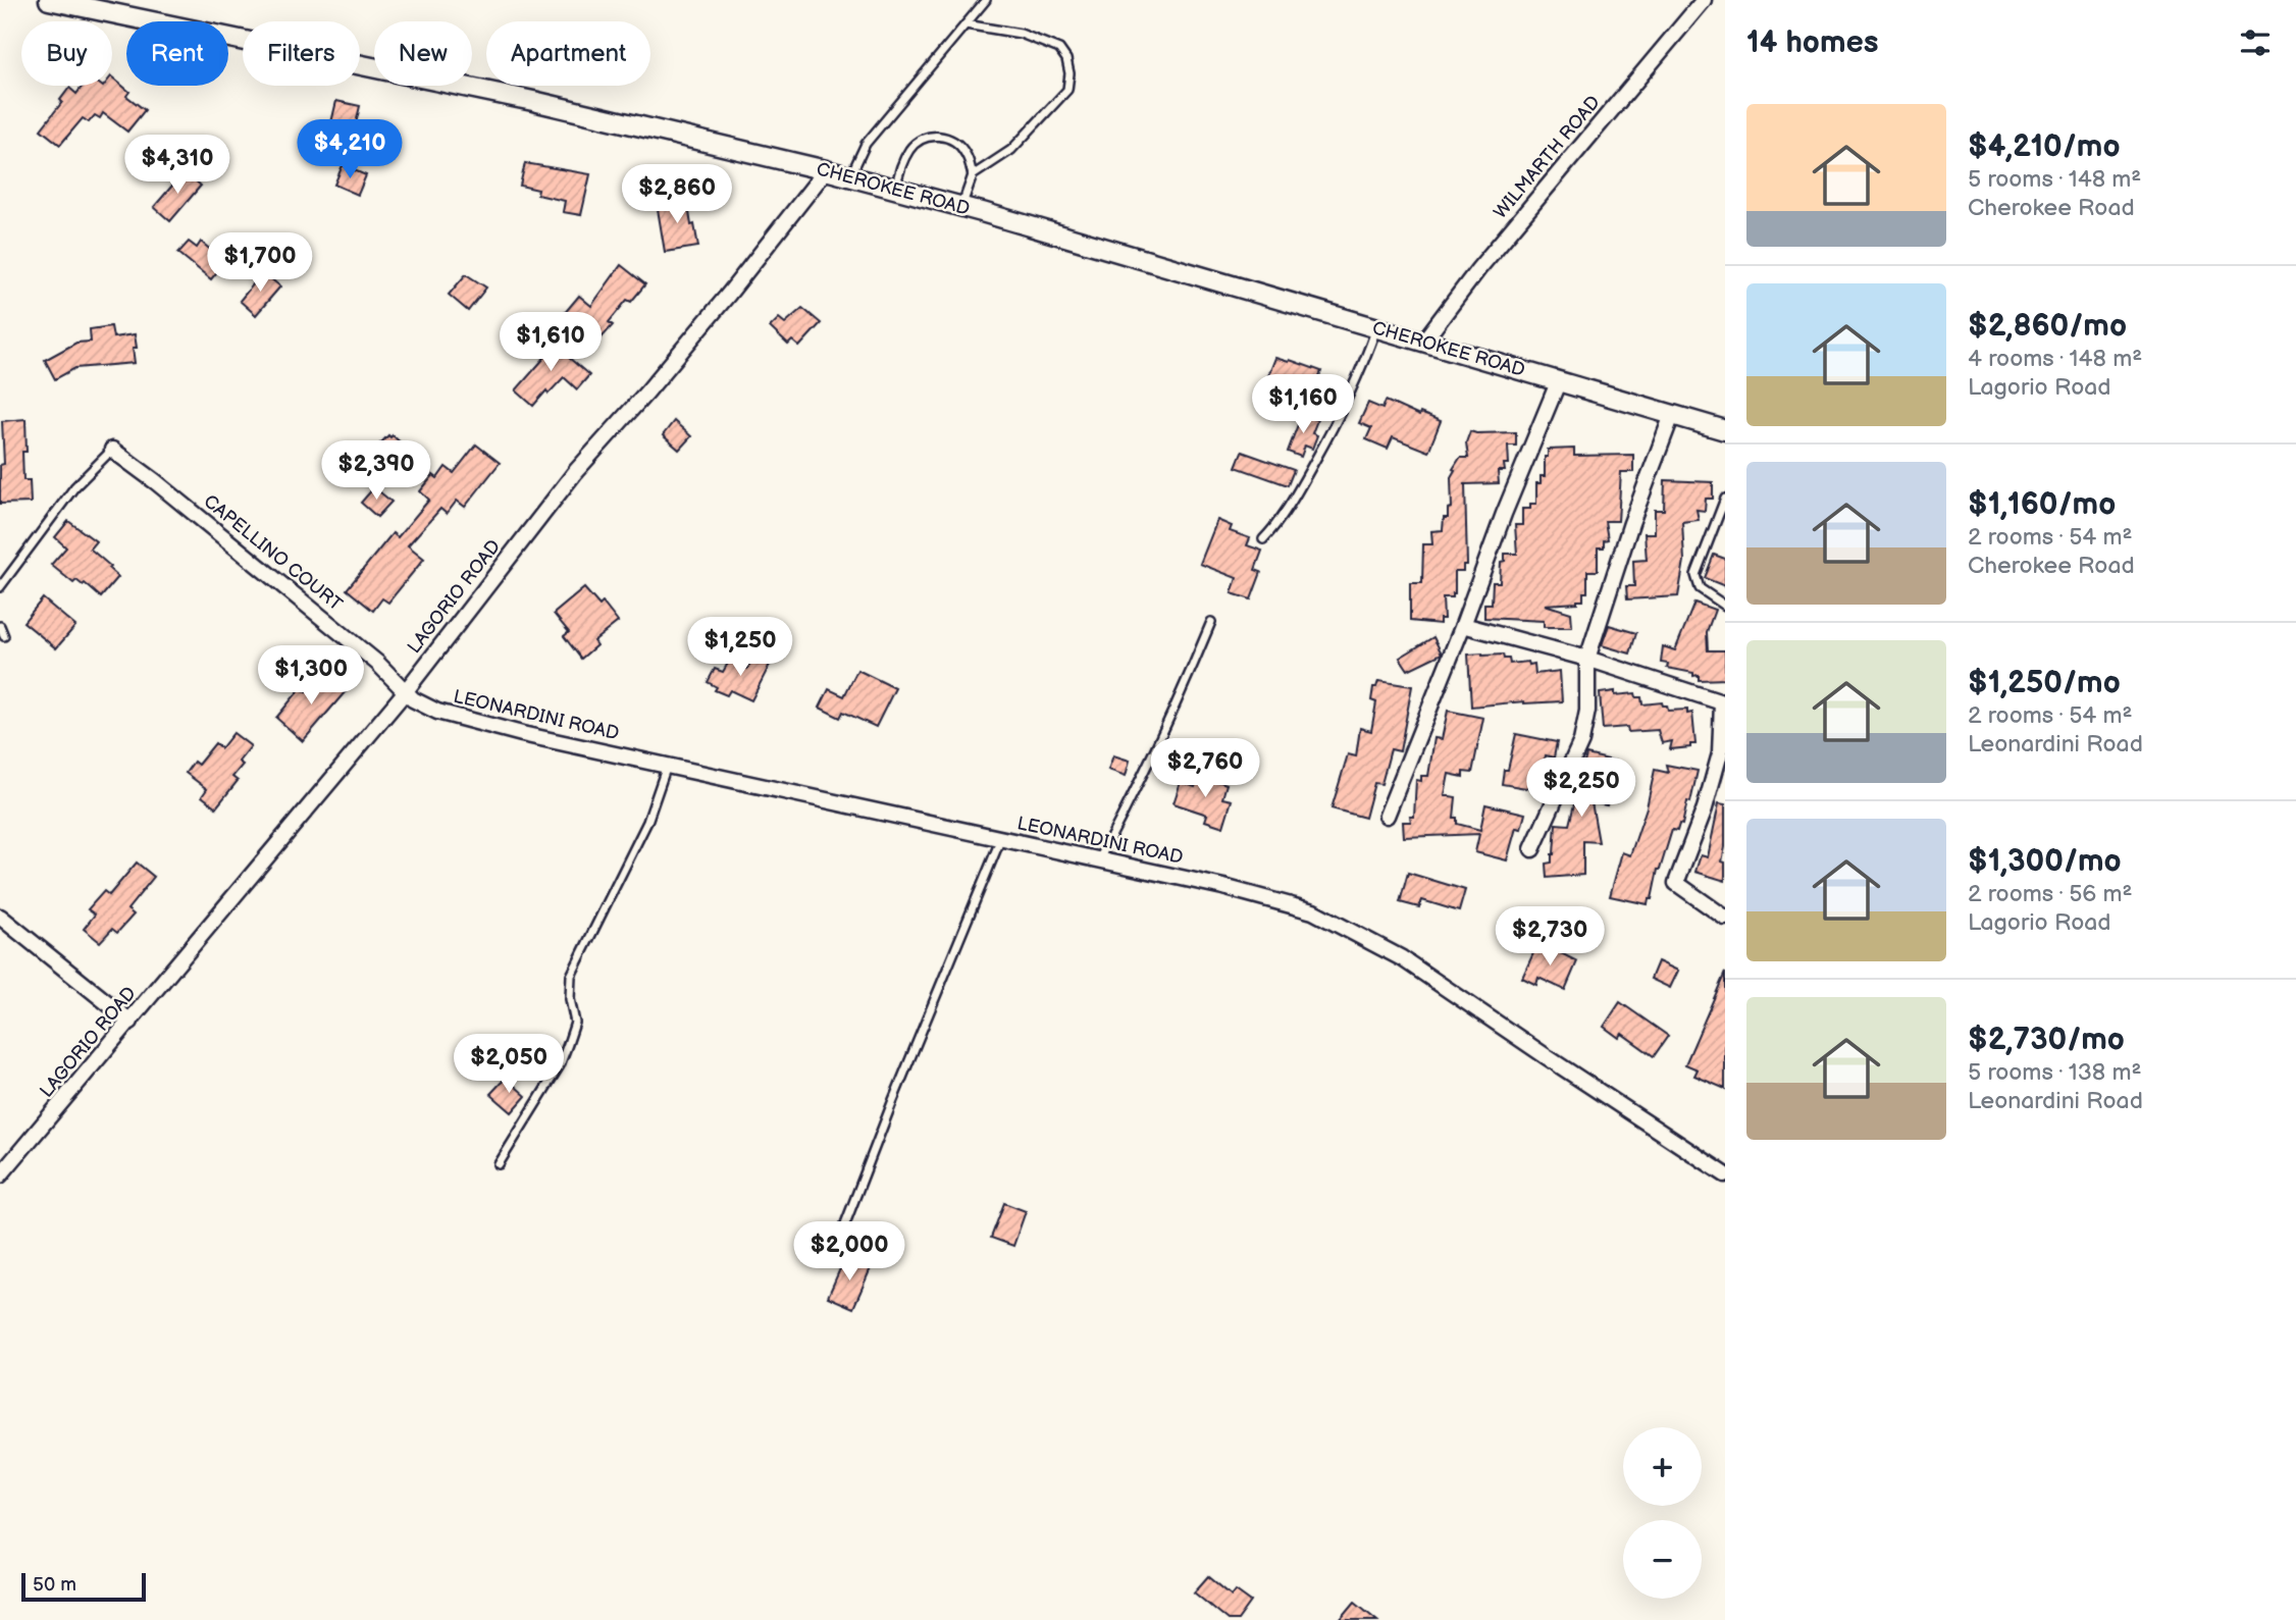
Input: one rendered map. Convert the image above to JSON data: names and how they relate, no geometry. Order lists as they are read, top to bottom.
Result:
{
  "streets": {
    "street": [
      "WILMARTH ROAD",
      "CHEROKEE ROAD",
      "CAPELLINO COURT",
      "LAGORIO ROAD",
      "LEONARDINI ROAD"
    ]
  },
  "crossings": [
    ["WILMARTH ROAD", "CHEROKEE ROAD"],
    ["CHEROKEE ROAD", "LAGORIO ROAD"],
    ["CAPELLINO COURT", "LAGORIO ROAD"],
    ["CAPELLINO COURT", "LEONARDINI ROAD"],
    ["LAGORIO ROAD", "LEONARDINI ROAD"]
  ],
  "scale_bar": "50 m",
  "page": {
    "heading": "14 homes",
    "chip": [
      "Buy",
      "Rent",
      "Filters",
      "New",
      "Apartment"
    ],
    "list": [
      {
        "name": "$4,210/mo",
        "note": "5 rooms · 148 m² · Cherokee Road"
      },
      {
        "name": "$2,860/mo",
        "note": "4 rooms · 148 m² · Lagorio Road"
      },
      {
        "name": "$1,160/mo",
        "note": "2 rooms · 54 m² · Cherokee Road"
      },
      {
        "name": "$1,250/mo",
        "note": "2 rooms · 54 m² · Leonardini Road"
      },
      {
        "name": "$1,300/mo",
        "note": "2 rooms · 56 m² · Lagorio Road"
      },
      {
        "name": "$2,730/mo",
        "note": "5 rooms · 138 m² · Leonardini Road"
      }
    ],
    "price": [
      "$4,210",
      "$4,310",
      "$2,860",
      "$1,700",
      "$1,610",
      "$1,160",
      "$2,390",
      "$1,250",
      "$1,300",
      "$2,760",
      "$2,250",
      "$2,730",
      "$2,050",
      "$2,000"
    ],
    "map_buttons": ["+", "−"],
    "scale": "50 m"
  }
}
